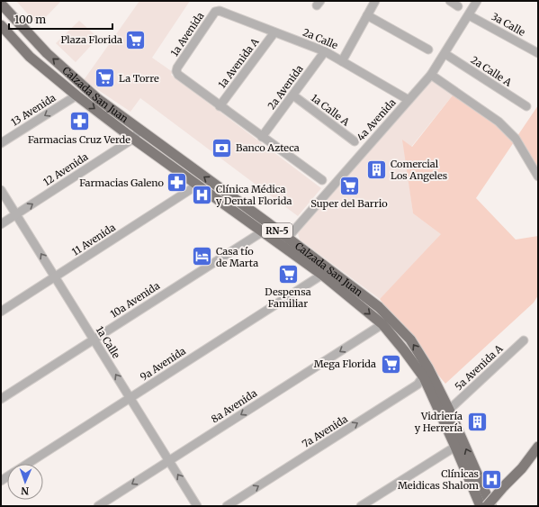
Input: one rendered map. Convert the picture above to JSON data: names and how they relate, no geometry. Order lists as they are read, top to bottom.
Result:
{
  "streets": {
    "main road": ["Calzada San Juan", "RN-5"],
    "street": [
      "3a Calle",
      "1a Avenida",
      "2a Calle",
      "1a Avenida A",
      "2a Calle A",
      "2a Avenida",
      "13 Avenida",
      "1a Calle A",
      "4a Avenida",
      "12 Avenida",
      "11 Avenida",
      "10a Avenida",
      "1a Calle",
      "9a Avenida",
      "5a Avenida A",
      "8a Avenida",
      "7a Avenida"
    ]
  },
  "crossings": [
    ["3a Calle", "4a Avenida"],
    ["1a Avenida", "2a Calle"],
    ["1a Avenida", "1a Avenida A"],
    ["2a Calle", "1a Avenida A"],
    ["2a Calle", "2a Avenida"],
    ["2a Calle", "4a Avenida"],
    ["2a Calle A", "4a Avenida"],
    ["2a Avenida", "1a Calle A"],
    ["Calzada San Juan", "13 Avenida"],
    ["Calzada San Juan", "4a Avenida"],
    ["Calzada San Juan", "12 Avenida"],
    ["Calzada San Juan", "11 Avenida"],
    ["Calzada San Juan", "10a Avenida"],
    ["Calzada San Juan", "9a Avenida"],
    ["Calzada San Juan", "5a Avenida A"],
    ["Calzada San Juan", "8a Avenida"],
    ["Calzada San Juan", "7a Avenida"],
    ["12 Avenida", "1a Calle"],
    ["11 Avenida", "1a Calle"],
    ["10a Avenida", "1a Calle"],
    ["1a Calle", "9a Avenida"],
    ["1a Calle", "8a Avenida"]
  ],
  "one_way": [
    "13 Avenida",
    "12 Avenida",
    "1a Calle",
    "8a Avenida"
  ],
  "places": {
    "supermarket": [
      "Plaza Florida",
      "La Torre",
      "Super del Barrio",
      "Despensa Familiar",
      "Mega Florida"
    ],
    "pharmacy": ["Farmacias Cruz Verde", "Farmacias Galeno"],
    "bank": ["Banco Azteca"],
    "building": ["Comercial Los Angeles", "Vidriería y Herrería"],
    "hospital": ["Clínica Médica y Dental Florida", "Clínicas Meidicas Shalom"],
    "hotel": ["Casa tío de Marta"]
  },
  "scale_bar": "100 m",
  "north": "bottom"
}
